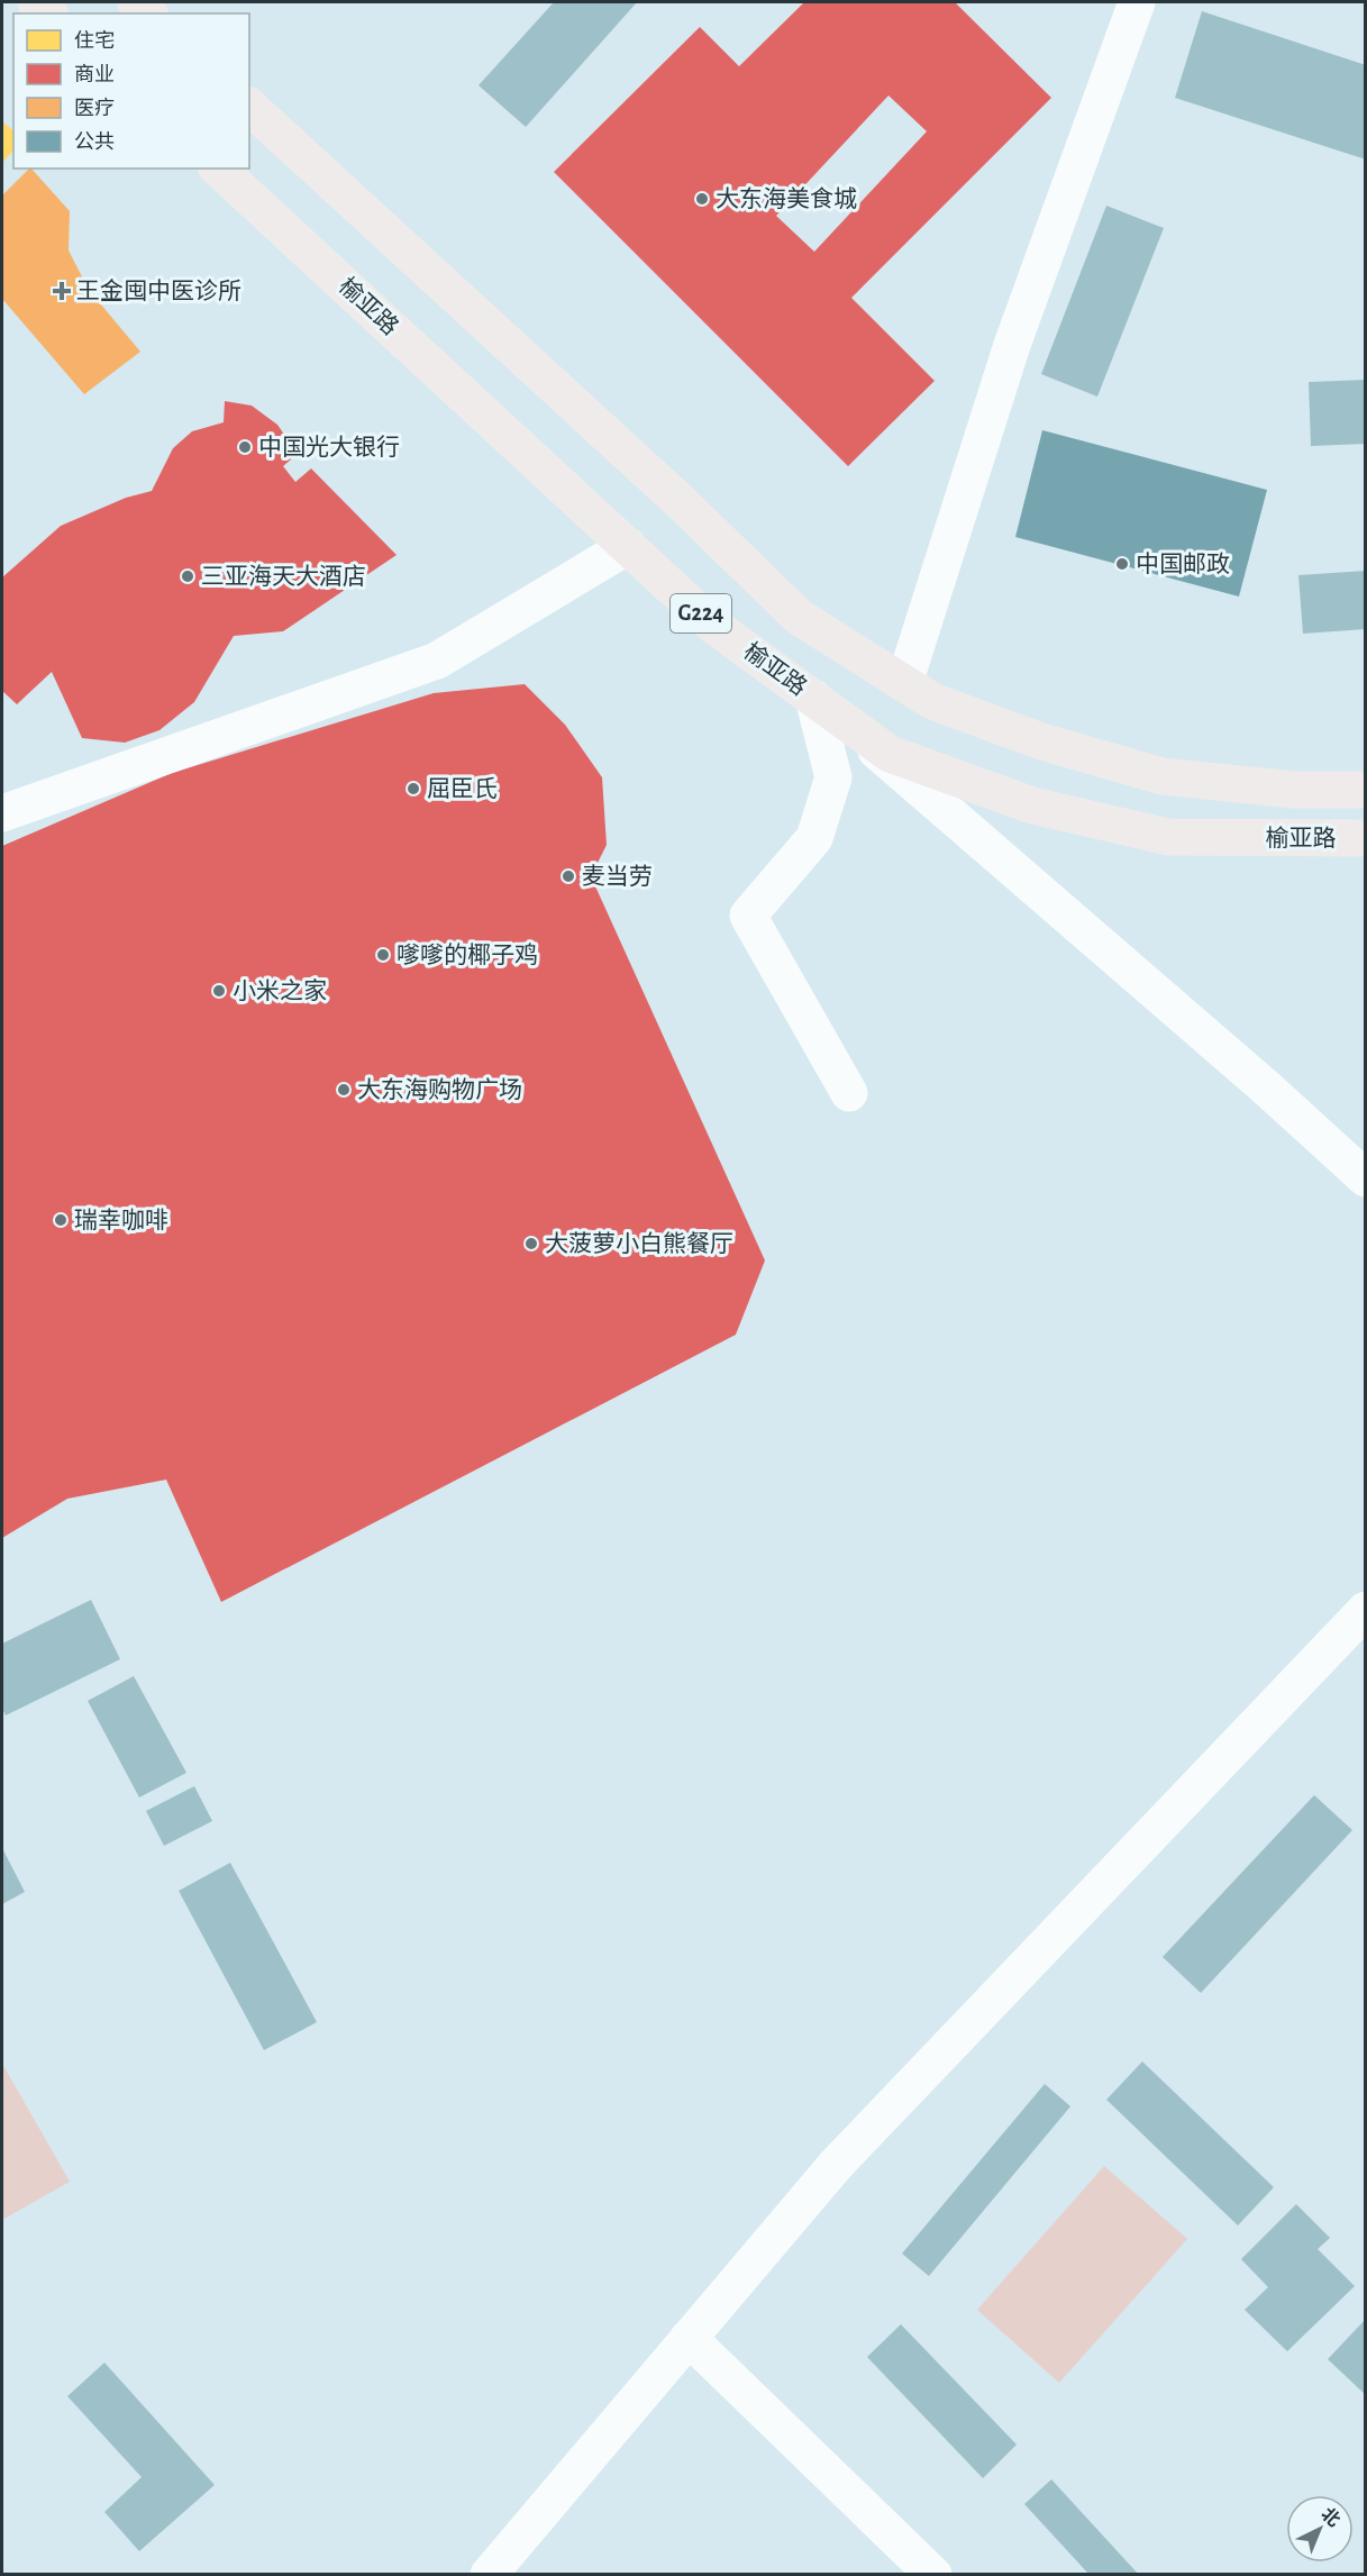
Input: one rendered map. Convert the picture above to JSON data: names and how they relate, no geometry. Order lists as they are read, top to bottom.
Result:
{
  "streets": {
    "highway": ["榆亚路", "G224"]
  },
  "places": {
    "other": [
      "大东海美食城",
      "中国光大银行",
      "中国邮政",
      "三亚海天大酒店",
      "屈臣氏",
      "麦当劳",
      "嗲嗲的椰子鸡",
      "小米之家",
      "大东海购物广场",
      "瑞幸咖啡",
      "大菠萝小白熊餐厅"
    ],
    "health": ["王金囤中医诊所"]
  },
  "legend": [
    "住宅",
    "商业",
    "医疗",
    "公共"
  ],
  "north": "top right"
}
